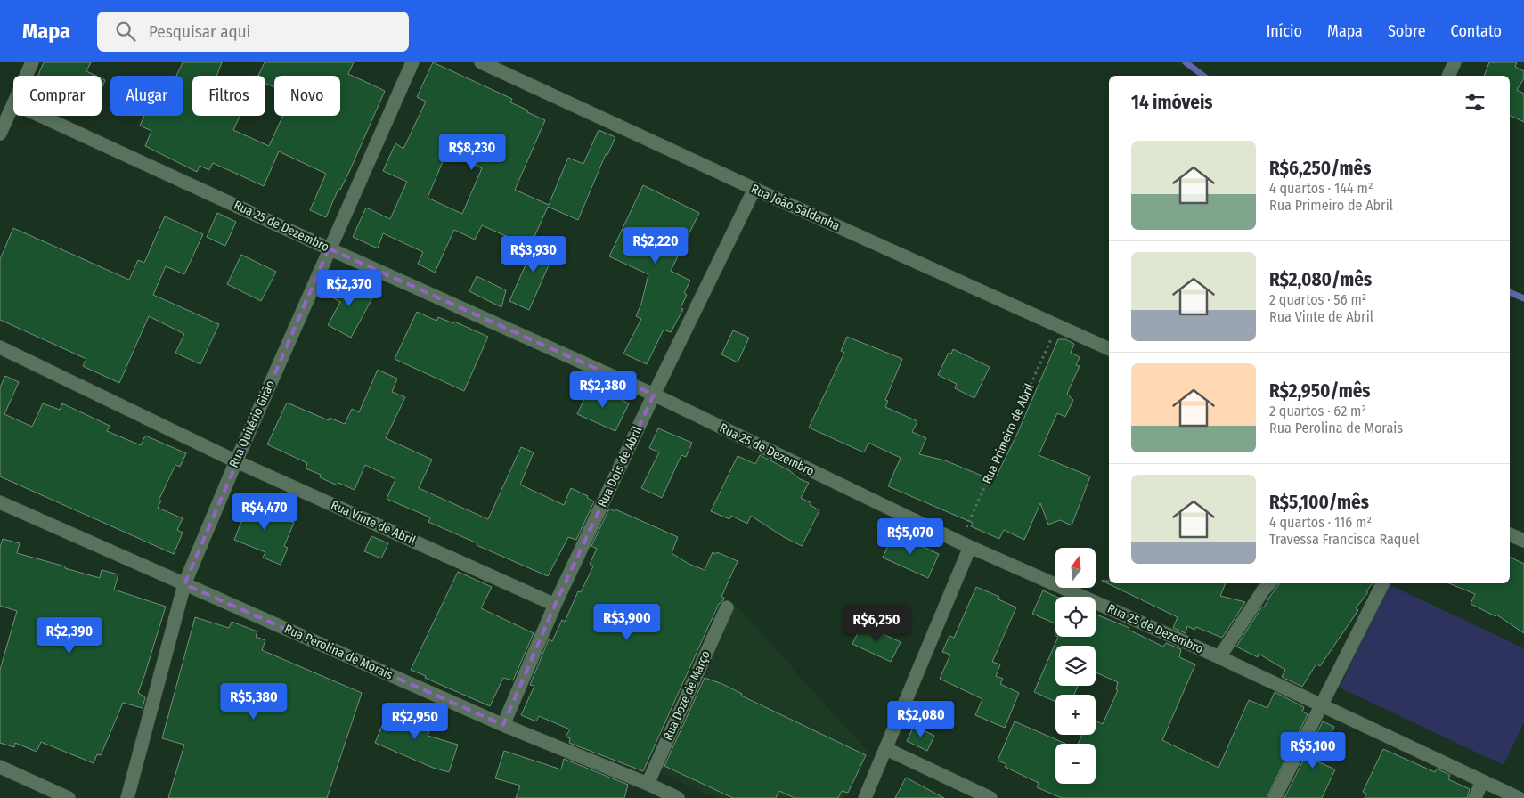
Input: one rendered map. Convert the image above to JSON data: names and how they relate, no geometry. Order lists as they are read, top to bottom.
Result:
{
  "streets": {
    "street": [
      "Rua João Saldanha",
      "Rua 25 de Dezembro",
      "Rua Quitério Girão",
      "Rua Dois de Abril",
      "Rua Vinte de Abril",
      "Rua Perolina de Morais",
      "Rua Doze de Março"
    ],
    "path": ["Rua Primeiro de Abril"]
  },
  "crossings": [
    ["Rua João Saldanha", "Rua Primeiro de Abril"],
    ["Rua João Saldanha", "Rua Dois de Abril"],
    ["Rua 25 de Dezembro", "Rua Quitério Girão"],
    ["Rua 25 de Dezembro", "Rua Primeiro de Abril"],
    ["Rua 25 de Dezembro", "Rua Dois de Abril"],
    ["Rua Quitério Girão", "Rua Vinte de Abril"],
    ["Rua Quitério Girão", "Rua Perolina de Morais"],
    ["Rua Dois de Abril", "Rua Vinte de Abril"],
    ["Rua Dois de Abril", "Rua Perolina de Morais"],
    ["Rua Perolina de Morais", "Rua Doze de Março"]
  ],
  "north": "top",
  "page": {
    "header": "Mapa",
    "search": "Pesquisar aqui",
    "nav": [
      "Início",
      "Mapa",
      "Sobre",
      "Contato"
    ],
    "chip": [
      "Comprar",
      "Alugar",
      "Filtros",
      "Novo"
    ],
    "heading": "14 imóveis",
    "list": [
      {
        "name": "R$6,250/mês",
        "note": "4 quartos · 144 m² · Rua Primeiro de Abril"
      },
      {
        "name": "R$2,080/mês",
        "note": "2 quartos · 56 m² · Rua Vinte de Abril"
      },
      {
        "name": "R$2,950/mês",
        "note": "2 quartos · 62 m² · Rua Perolina de Morais"
      },
      {
        "name": "R$5,100/mês",
        "note": "4 quartos · 116 m² · Travessa Francisca Raquel"
      }
    ],
    "price": [
      "R$8,230",
      "R$2,220",
      "R$3,930",
      "R$2,370",
      "R$2,380",
      "R$4,470",
      "R$5,070",
      "R$3,900",
      "R$6,250",
      "R$2,390",
      "R$5,380",
      "R$2,080",
      "R$2,950",
      "R$5,100"
    ],
    "map_buttons": ["+", "−"]
  }
}
